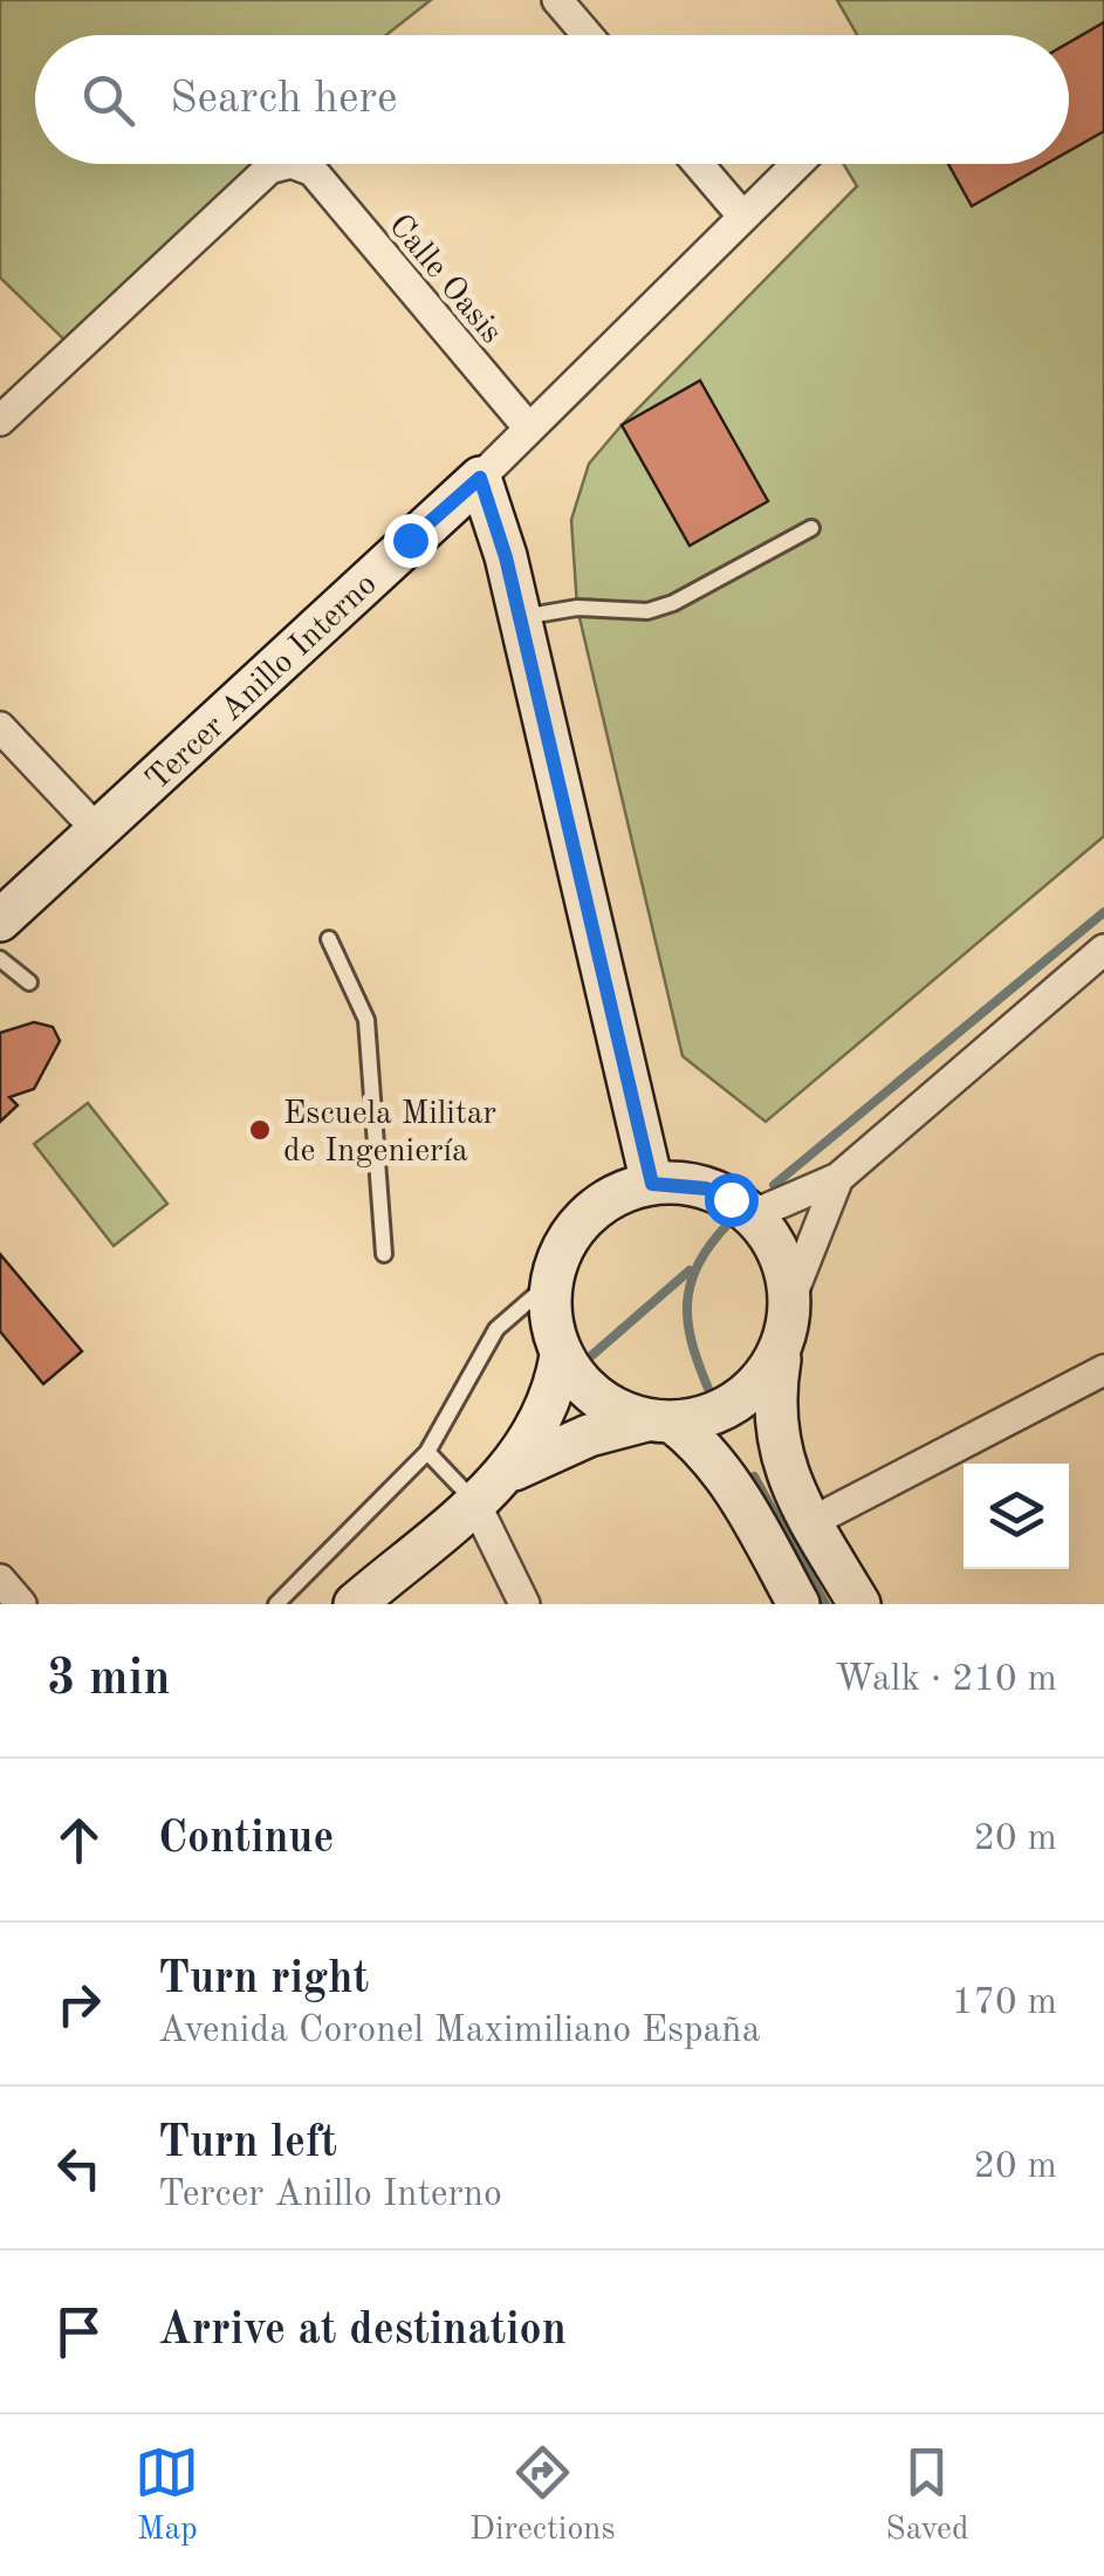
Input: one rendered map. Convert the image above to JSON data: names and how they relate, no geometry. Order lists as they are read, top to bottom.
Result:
{
  "streets": {
    "street": ["Calle Oasis", "Tercer Anillo Interno"]
  },
  "crossings": [
    ["Calle Oasis", "Tercer Anillo Interno"]
  ],
  "places": ["Escuela Militar de Ingeniería"],
  "page": {
    "search": "Search here",
    "heading": ["3 min", "Walk · 210 m"],
    "list": [
      ["Continue", "20 m"],
      ["Turn right", "Avenida Coronel Maximiliano España", "170 m"],
      ["Turn left", "Tercer Anillo Interno", "20 m"],
      "Arrive at destination"
    ],
    "nav": ["Map", "Directions", "Saved"]
  }
}
